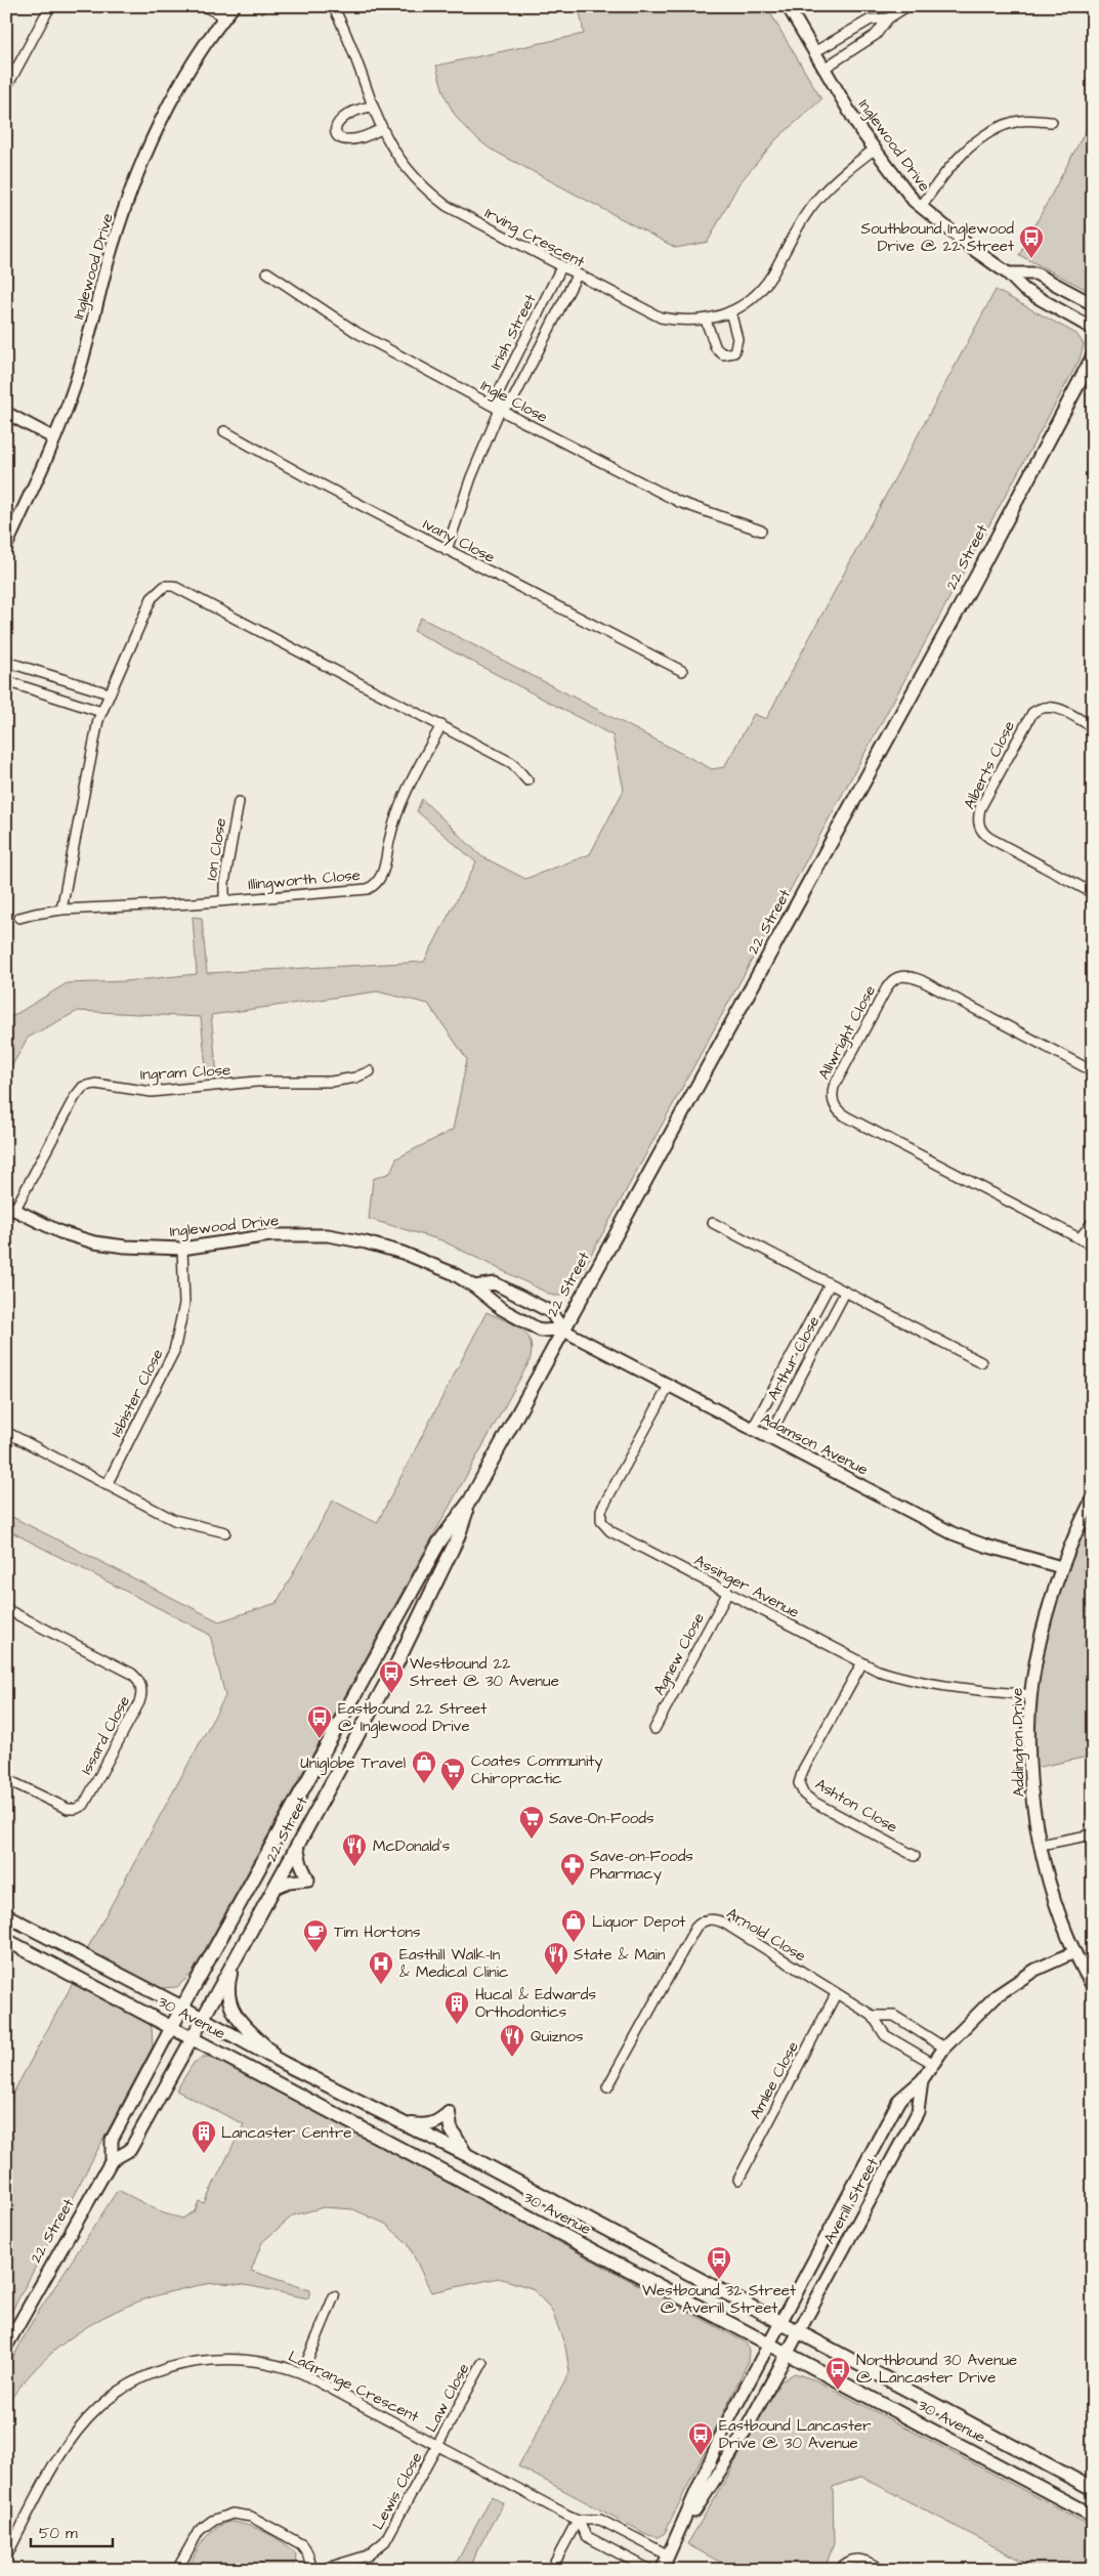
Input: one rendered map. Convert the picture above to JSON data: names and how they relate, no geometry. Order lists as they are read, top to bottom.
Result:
{
  "streets": {
    "main road": ["22 Street", "30 Avenue"],
    "street": [
      "Inglewood Drive",
      "Irving Crescent",
      "Irish Street",
      "Ingle Close",
      "Ivany Close",
      "Alberts Close",
      "Ion Close",
      "Illingworth Close",
      "Allwright Close",
      "Ingram Close",
      "Arthur Close",
      "Isbister Close",
      "Adamson Avenue",
      "Assinger Avenue",
      "Agnew Close",
      "Issard Close",
      "Addington Drive",
      "Ashton Close",
      "Arnold Close",
      "Amlee Close",
      "Averill Street",
      "LaGrange Crescent",
      "Law Close",
      "Lewis Close"
    ]
  },
  "crossings": [
    ["Inglewood Drive", "Irving Crescent"],
    ["Inglewood Drive", "22 Street"],
    ["Inglewood Drive", "Ingram Close"],
    ["Inglewood Drive", "Isbister Close"],
    ["Inglewood Drive", "Adamson Avenue"],
    ["Irving Crescent", "Irish Street"],
    ["Irish Street", "Ingle Close"],
    ["Irish Street", "Ivany Close"],
    ["22 Street", "Adamson Avenue"],
    ["22 Street", "30 Avenue"],
    ["Ion Close", "Illingworth Close"],
    ["Arthur Close", "Adamson Avenue"],
    ["Adamson Avenue", "Assinger Avenue"],
    ["Adamson Avenue", "Addington Drive"],
    ["Assinger Avenue", "Agnew Close"],
    ["Assinger Avenue", "Addington Drive"],
    ["Assinger Avenue", "Ashton Close"],
    ["Addington Drive", "Averill Street"],
    ["Arnold Close", "Amlee Close"],
    ["Arnold Close", "Averill Street"],
    ["30 Avenue", "Averill Street"],
    ["LaGrange Crescent", "Law Close"],
    ["LaGrange Crescent", "Lewis Close"],
    ["Law Close", "Lewis Close"]
  ],
  "places": {
    "bus stop": [
      "Southbound Inglewood Drive @ 22 Street",
      "Westbound 22 Street @ 30 Avenue",
      "Eastbound 22 Street @ Inglewood Drive",
      "Westbound 32 Street @ Averill Street",
      "Northbound 30 Avenue @ Lancaster Drive",
      "Eastbound Lancaster Drive @ 30 Avenue"
    ],
    "shop": ["Uniglobe Travel", "Liquor Depot"],
    "supermarket": ["Coates Community Chiropractic", "Save-On-Foods"],
    "restaurant": ["McDonald's", "State & Main", "Quiznos"],
    "pharmacy": ["Save-on-Foods Pharmacy"],
    "cafe": ["Tim Hortons"],
    "hospital": ["Easthill Walk-In & Medical Clinic"],
    "building": ["Hucal & Edwards Orthodontics", "Lancaster Centre"]
  },
  "scale_bar": "50 m"
}
